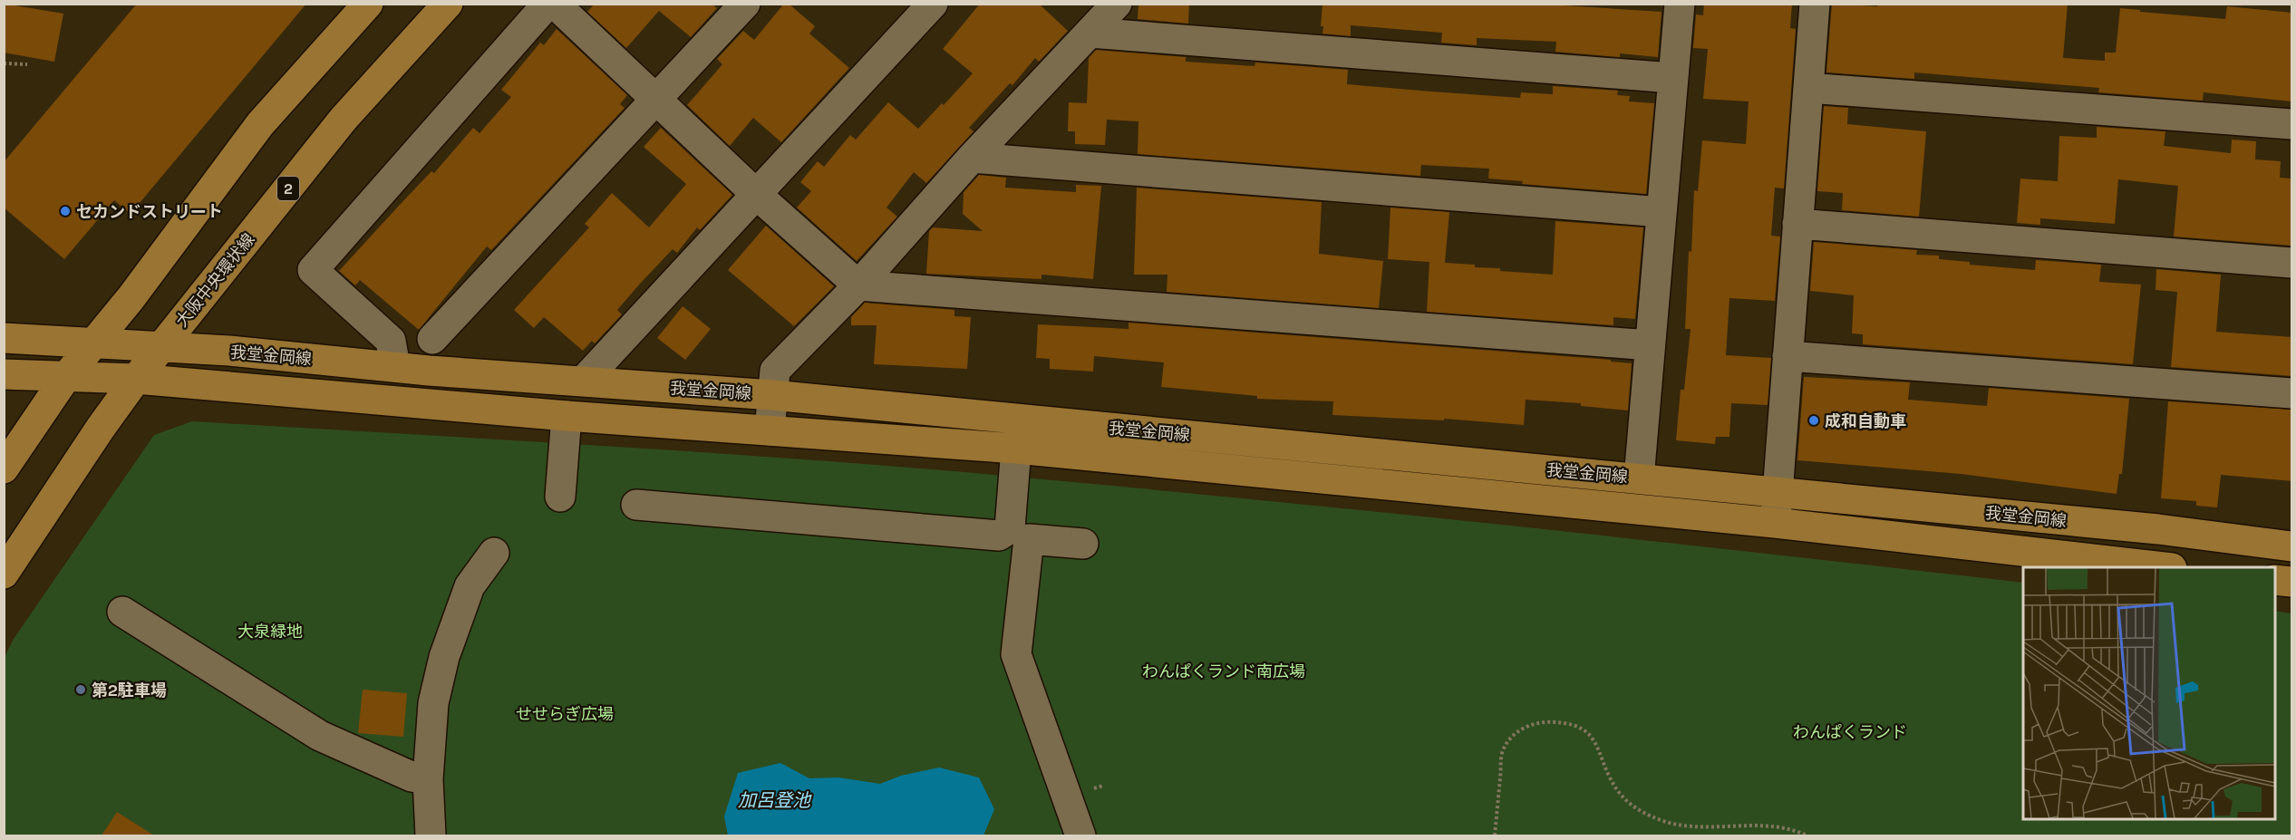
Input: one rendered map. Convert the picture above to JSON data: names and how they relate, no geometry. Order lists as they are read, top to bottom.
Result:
{
  "streets": {
    "main road": ["2", "大阪中央環状線", "我堂金岡線"]
  },
  "crossings": [
    ["大阪中央環状線", "我堂金岡線"]
  ],
  "water": ["加呂登池"],
  "parks": [
    "大泉緑地",
    "わんぱくランド南広場",
    "せせらぎ広場",
    "わんぱくランド"
  ],
  "places": ["セカンドストリート", "成和自動車", "第2駐車場"]
}
